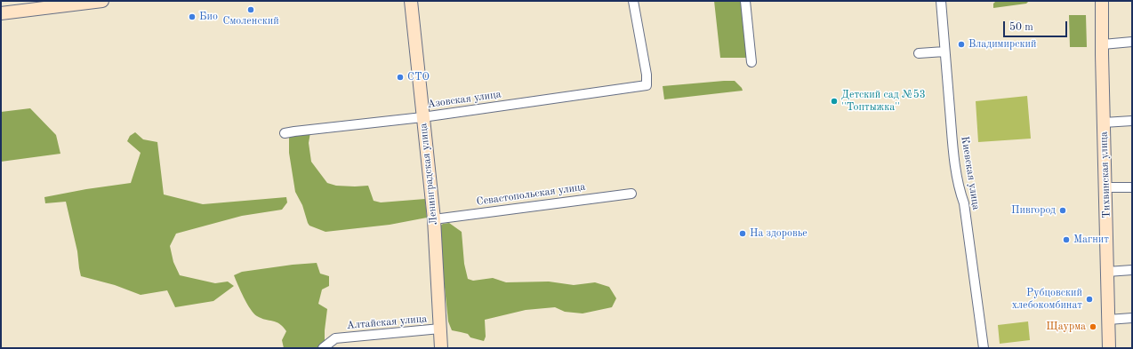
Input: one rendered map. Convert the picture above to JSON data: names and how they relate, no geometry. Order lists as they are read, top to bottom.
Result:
{
  "streets": {
    "main road": ["Ленинградская улица", "Тихвинская улица"],
    "street": [
      "Азовская улица",
      "Киевская улица",
      "Севастопольская улица",
      "Алтайская улица"
    ]
  },
  "crossings": [
    ["Азовская улица", "Ленинградская улица"],
    ["Ленинградская улица", "Севастопольская улица"],
    ["Ленинградская улица", "Алтайская улица"]
  ],
  "places": [
    "Смоленский",
    "Био",
    "Владимирский",
    "СТО",
    "Детский сад №53 ''Топтыжка''",
    "Пивгород",
    "На здоровье",
    "Магнит",
    "Рубцовский хлебокомбинат",
    "Щаурма"
  ],
  "scale_bar": "50 m"
}
